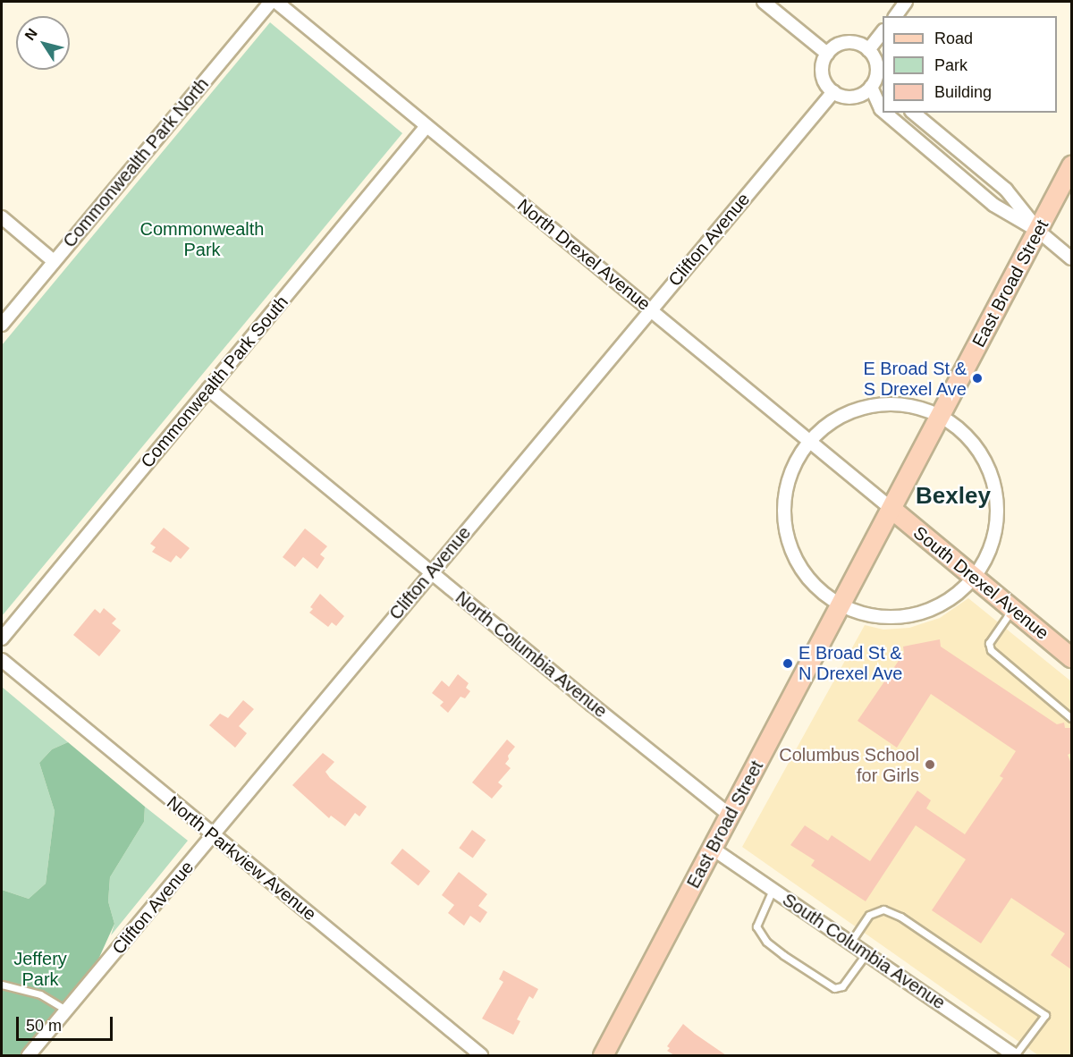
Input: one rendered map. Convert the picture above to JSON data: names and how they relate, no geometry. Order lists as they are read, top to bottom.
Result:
{
  "streets": {
    "main road": ["East Broad Street", "South Drexel Avenue"],
    "street": [
      "Commonwealth Park North",
      "Clifton Avenue",
      "North Drexel Avenue",
      "Commonwealth Park South",
      "North Columbia Avenue",
      "North Parkview Avenue",
      "South Columbia Avenue"
    ]
  },
  "crossings": [
    ["Clifton Avenue", "North Drexel Avenue"],
    ["Clifton Avenue", "North Columbia Avenue"],
    ["Clifton Avenue", "North Parkview Avenue"],
    ["North Drexel Avenue", "East Broad Street"],
    ["North Drexel Avenue", "Commonwealth Park South"],
    ["North Drexel Avenue", "South Drexel Avenue"],
    ["East Broad Street", "South Drexel Avenue"],
    ["East Broad Street", "North Columbia Avenue"],
    ["East Broad Street", "South Columbia Avenue"],
    ["Commonwealth Park South", "North Columbia Avenue"]
  ],
  "districts": ["Bexley"],
  "parks": ["Commonwealth Park", "Jeffery Park"],
  "places": ["E Broad St & S Drexel Ave", "E Broad St & N Drexel Ave", "Columbus School for Girls"],
  "legend": ["Road", "Park", "Building"],
  "scale_bar": "50 m",
  "north": "top left"
}
